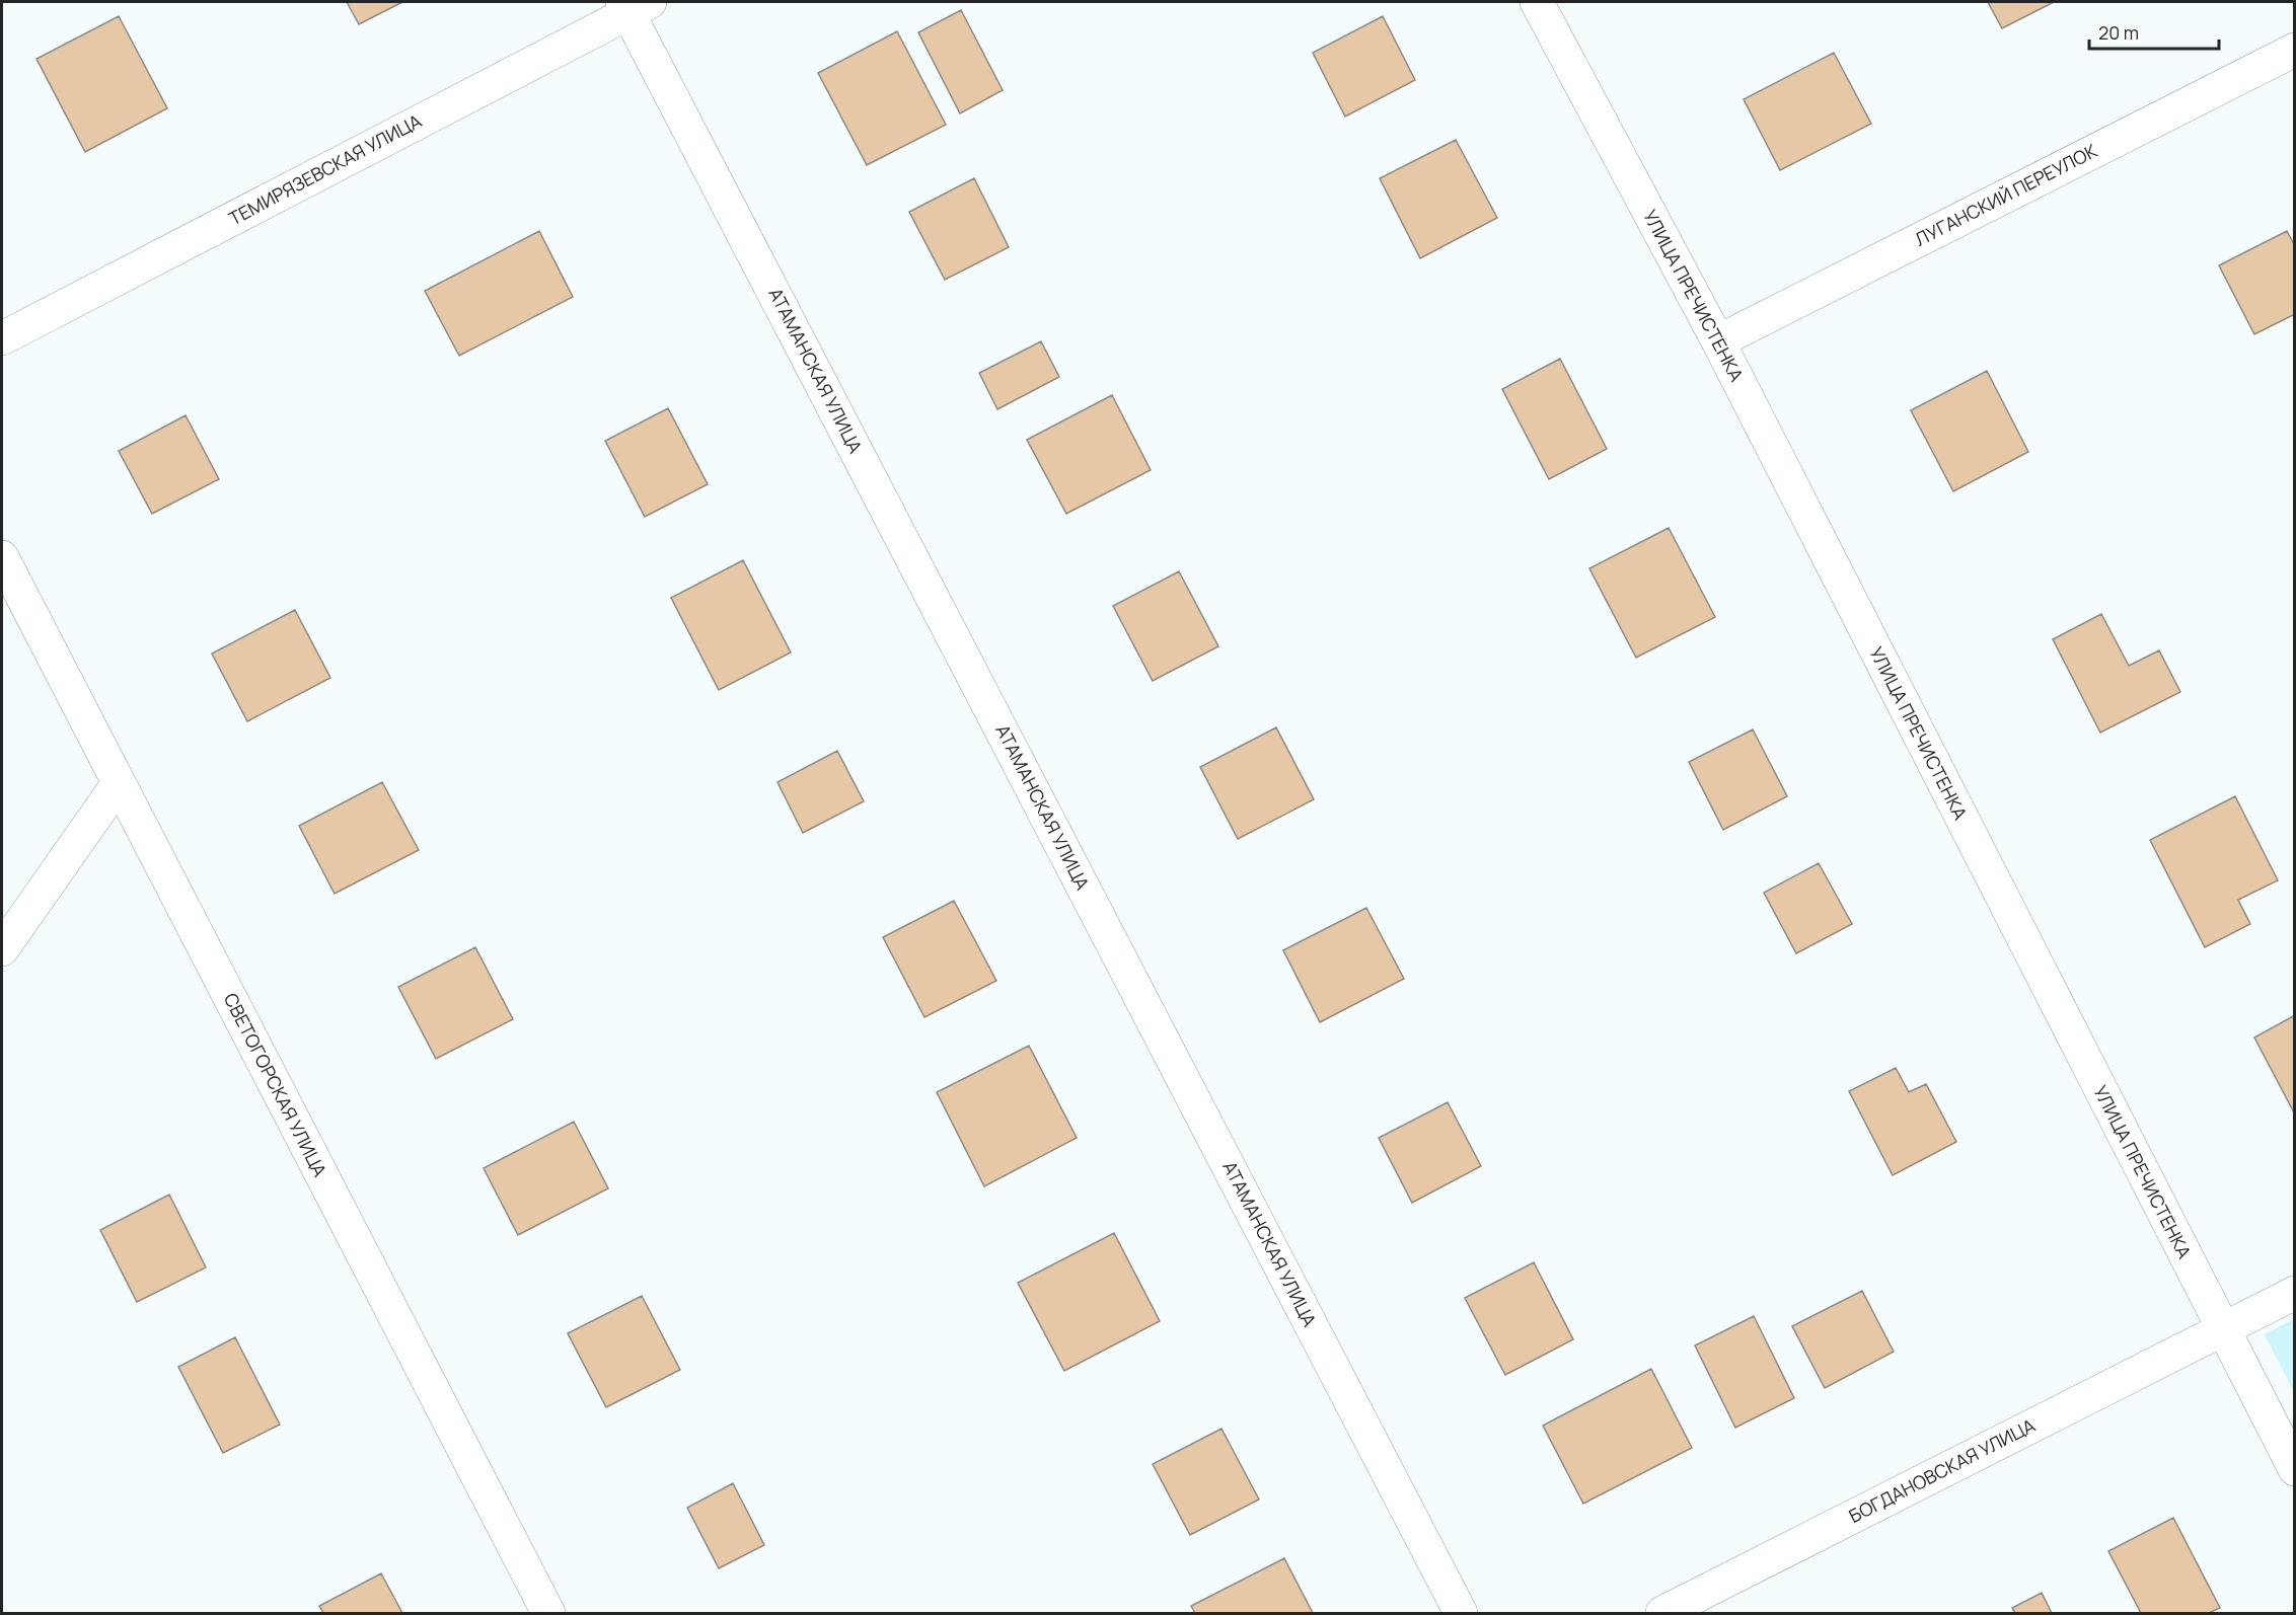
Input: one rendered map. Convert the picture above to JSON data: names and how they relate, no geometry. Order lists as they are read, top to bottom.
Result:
{
  "streets": {
    "street": [
      "ТЕМИРЯЗЕВСКАЯ УЛИЦА",
      "ЛУГАНСКИЙ ПЕРЕУЛОК",
      "УЛИЦА ПРЕЧИСТЕНКА",
      "АТАМАНСКАЯ УЛИЦА",
      "СВЕТОГОРСКАЯ УЛИЦА",
      "БОГДАНОВСКАЯ УЛИЦА"
    ]
  },
  "crossings": [
    ["ТЕМИРЯЗЕВСКАЯ УЛИЦА", "АТАМАНСКАЯ УЛИЦА"],
    ["ЛУГАНСКИЙ ПЕРЕУЛОК", "УЛИЦА ПРЕЧИСТЕНКА"],
    ["УЛИЦА ПРЕЧИСТЕНКА", "БОГДАНОВСКАЯ УЛИЦА"]
  ],
  "scale_bar": "20 m"
}
